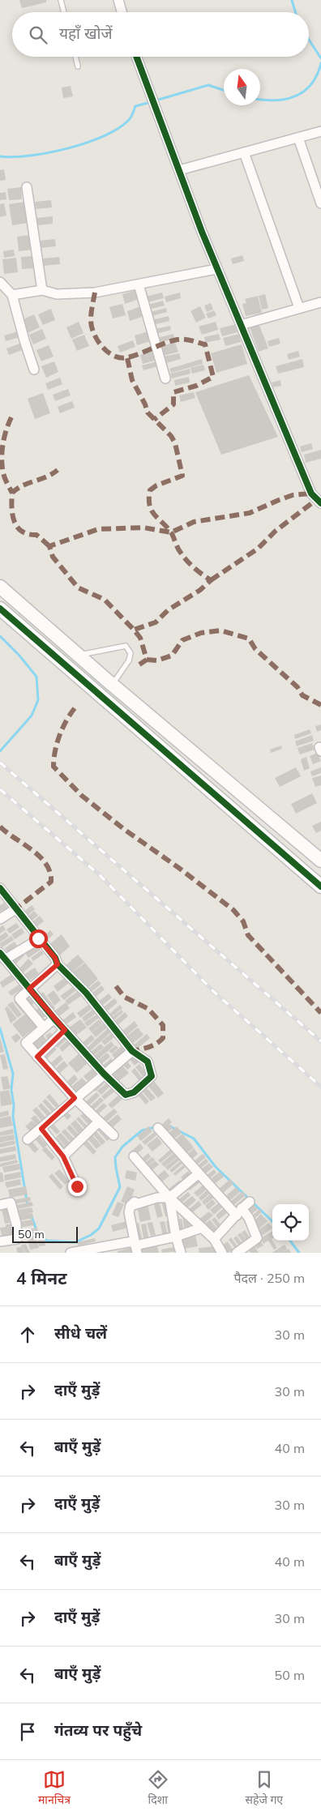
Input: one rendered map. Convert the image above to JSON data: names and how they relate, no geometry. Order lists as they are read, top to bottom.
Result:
{
  "scale_bar": "50 m",
  "north": "top",
  "page": {
    "search": "यहाँ खोजें",
    "scale": "50 m",
    "heading": ["4 मिनट", "पैदल · 250 m"],
    "list": [
      ["सीधे चलें", "30 m"],
      ["दाएँ मुड़ें", "30 m"],
      ["बाएँ मुड़ें", "40 m"],
      ["दाएँ मुड़ें", "30 m"],
      ["बाएँ मुड़ें", "40 m"],
      ["दाएँ मुड़ें", "30 m"],
      ["बाएँ मुड़ें", "50 m"],
      "गंतव्य पर पहुँचे"
    ],
    "nav": ["मानचित्र", "दिशा", "सहेजे गए"]
  }
}
